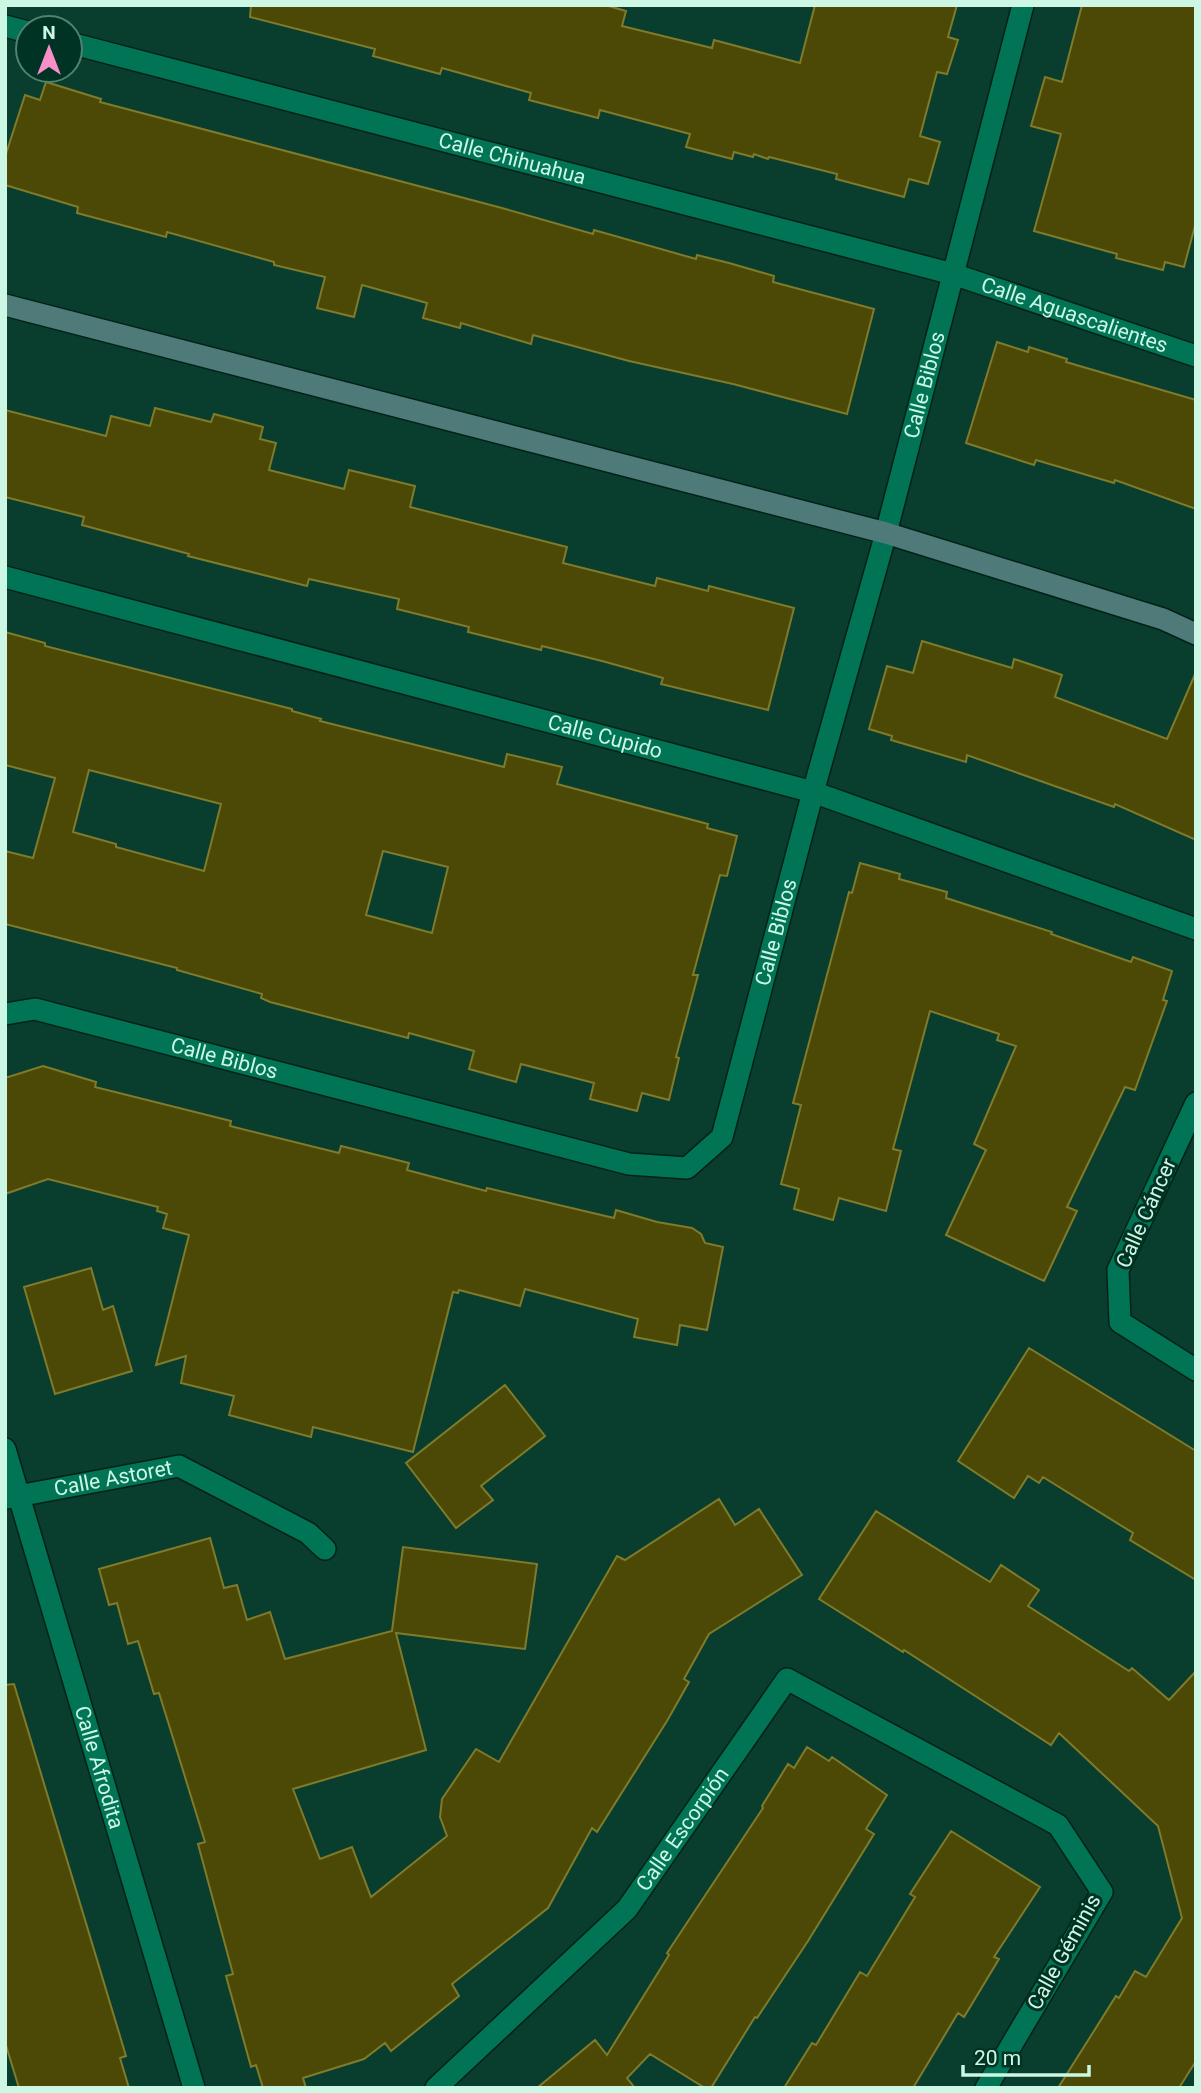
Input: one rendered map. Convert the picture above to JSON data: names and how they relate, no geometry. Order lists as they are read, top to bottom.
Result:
{
  "streets": {
    "street": [
      "Calle Chihuahua",
      "Calle Aguascalientes",
      "Calle Biblos",
      "Calle Cupido",
      "Calle Cáncer",
      "Calle Astoret",
      "Calle Afrodita",
      "Calle Escorpión",
      "Calle Géminis"
    ]
  },
  "crossings": [
    ["Calle Chihuahua", "Calle Aguascalientes"],
    ["Calle Chihuahua", "Calle Biblos"],
    ["Calle Aguascalientes", "Calle Biblos"],
    ["Calle Biblos", "Calle Cupido"],
    ["Calle Astoret", "Calle Afrodita"],
    ["Calle Escorpión", "Calle Géminis"]
  ],
  "scale_bar": "20 m",
  "north": "top"
}
